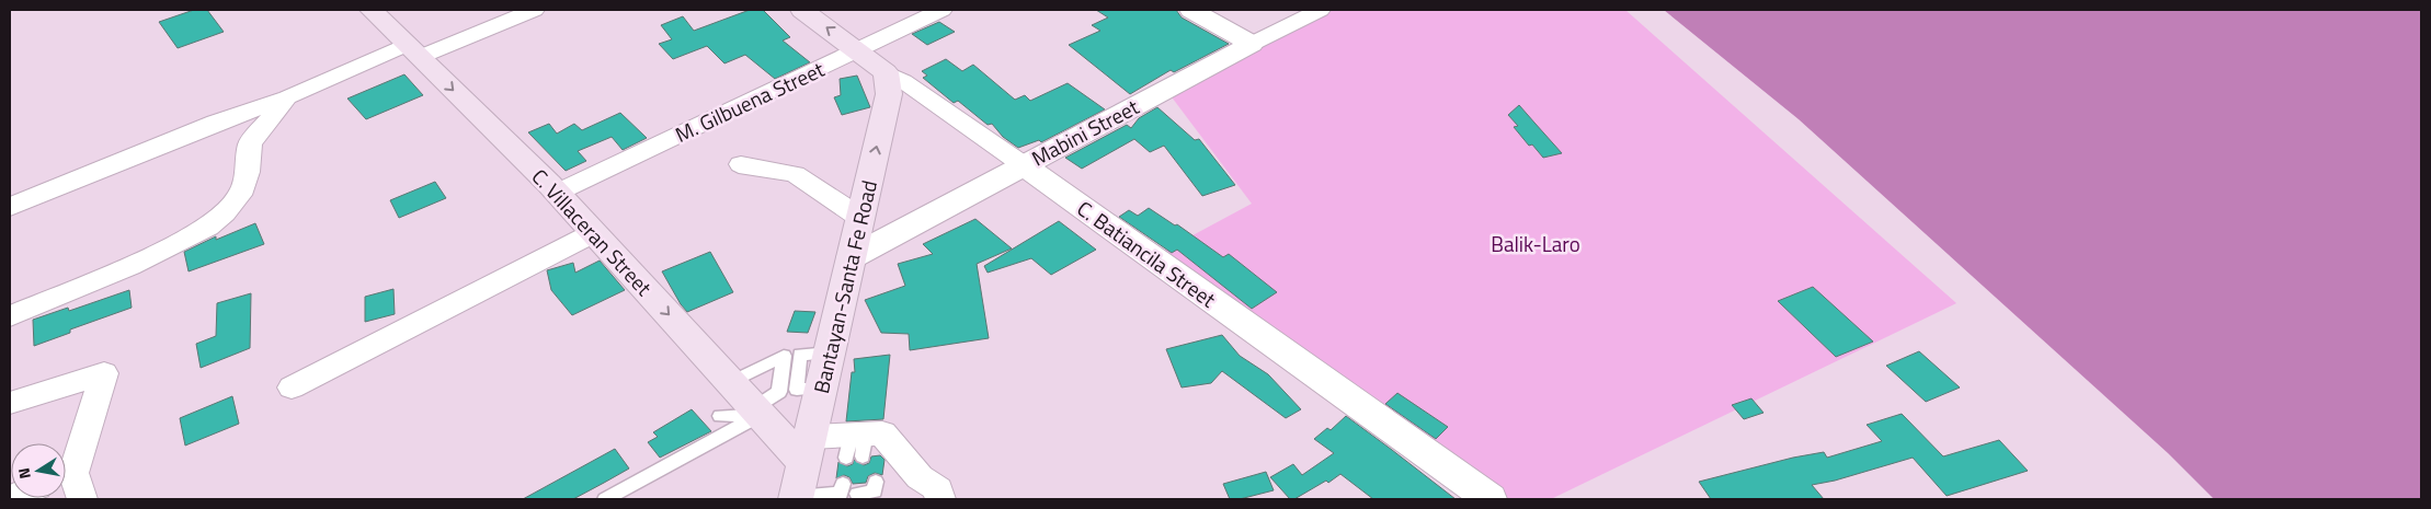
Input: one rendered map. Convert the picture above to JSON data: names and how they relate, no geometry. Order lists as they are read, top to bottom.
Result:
{
  "streets": {
    "main road": ["C. Villaceran Street", "C. Batiancila Street", "Bantayan-Santa Fe Road"],
    "street": ["M. Gilbuena Street", "Mabini Street"]
  },
  "crossings": [
    ["M. Gilbuena Street", "C. Villaceran Street"],
    ["M. Gilbuena Street", "C. Batiancila Street"],
    ["Mabini Street", "C. Batiancila Street"],
    ["Mabini Street", "Bantayan-Santa Fe Road"],
    ["C. Villaceran Street", "Bantayan-Santa Fe Road"],
    ["C. Batiancila Street", "Bantayan-Santa Fe Road"]
  ],
  "one_way": ["C. Villaceran Street"],
  "parks": ["Balik-Laro"],
  "north": "left"
}
